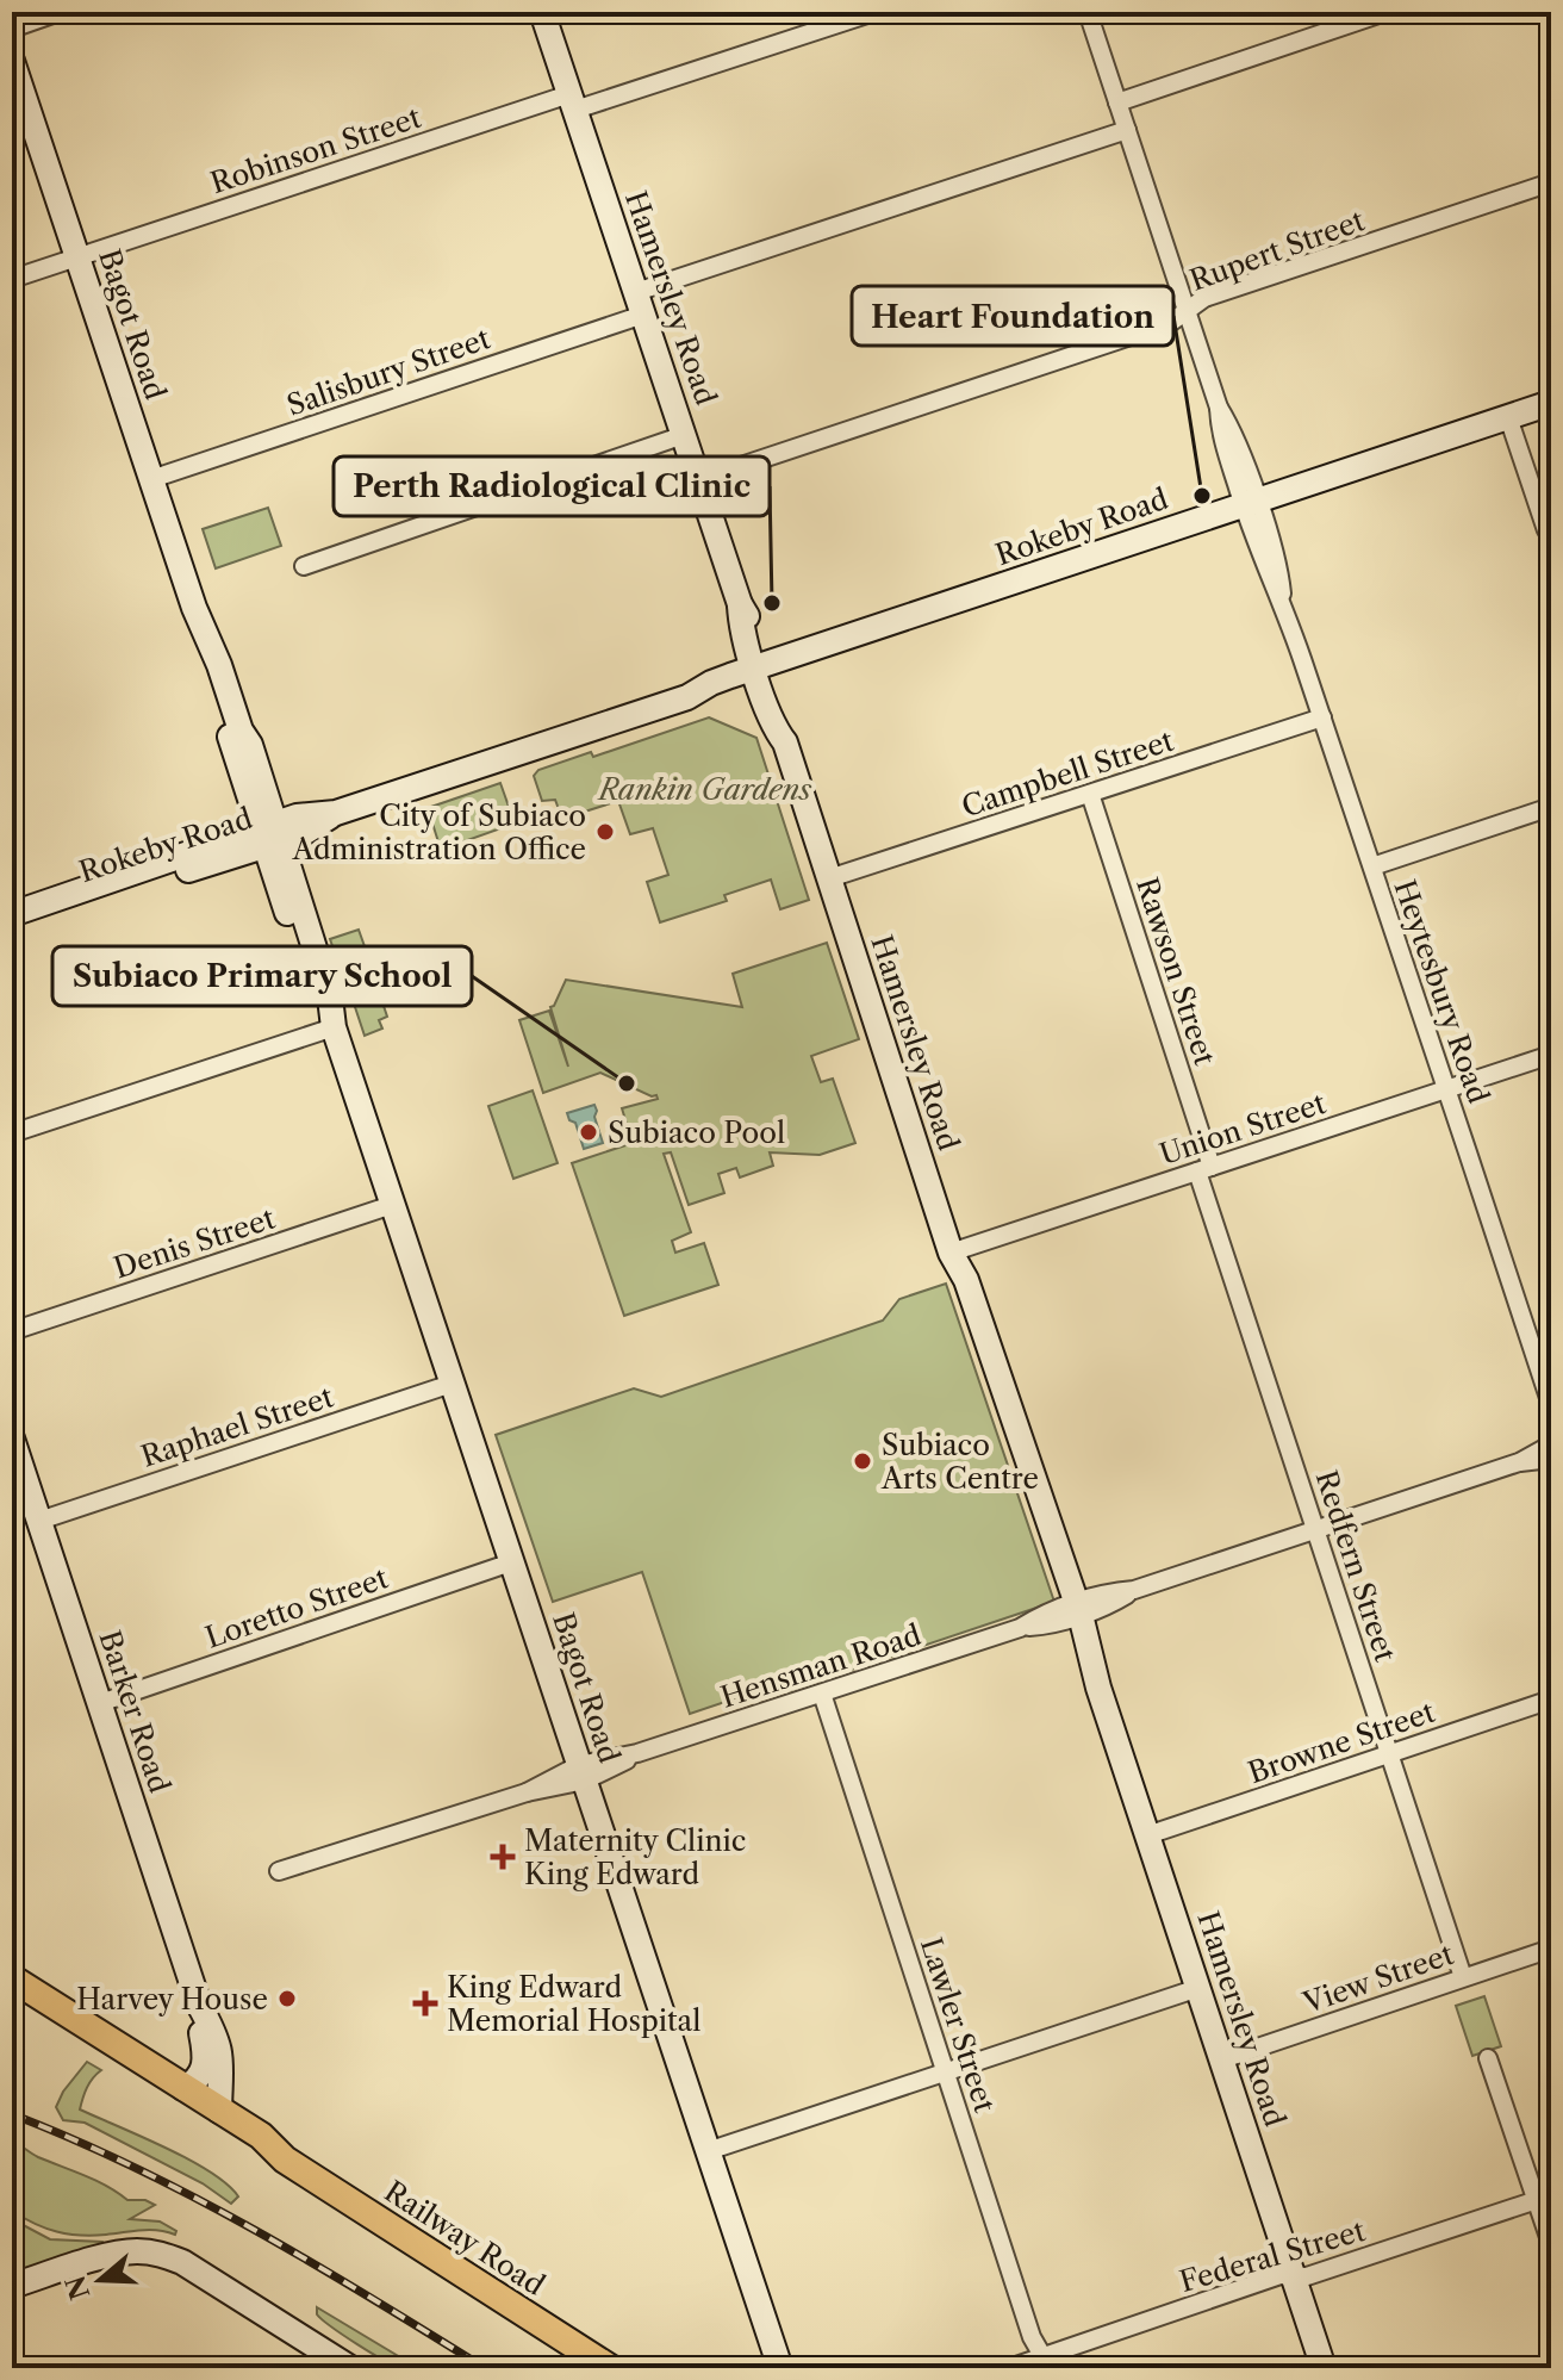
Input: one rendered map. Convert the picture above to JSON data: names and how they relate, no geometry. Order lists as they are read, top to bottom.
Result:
{
  "streets": {
    "main road": [
      "Hamersley Road",
      "Bagot Road",
      "Rokeby Road",
      "Barker Road",
      "Railway Road"
    ],
    "street": [
      "Robinson Street",
      "Rupert Street",
      "Salisbury Street",
      "Campbell Street",
      "Rawson Street",
      "Heytesbury Road",
      "Union Street",
      "Denis Street",
      "Raphael Street",
      "Redfern Street",
      "Loretto Street",
      "Hensman Road",
      "Browne Street",
      "View Street",
      "Lawler Street",
      "Federal Street"
    ]
  },
  "crossings": [
    ["Robinson Street", "Hamersley Road"],
    ["Robinson Street", "Bagot Road"],
    ["Rupert Street", "Hamersley Road"],
    ["Rupert Street", "Heytesbury Road"],
    ["Hamersley Road", "Salisbury Street"],
    ["Hamersley Road", "Rokeby Road"],
    ["Hamersley Road", "Campbell Street"],
    ["Hamersley Road", "Union Street"],
    ["Hamersley Road", "Hensman Road"],
    ["Hamersley Road", "Browne Street"],
    ["Hamersley Road", "View Street"],
    ["Hamersley Road", "Federal Street"],
    ["Bagot Road", "Salisbury Street"],
    ["Bagot Road", "Rokeby Road"],
    ["Bagot Road", "Denis Street"],
    ["Bagot Road", "Raphael Street"],
    ["Bagot Road", "Loretto Street"],
    ["Bagot Road", "Hensman Road"],
    ["Salisbury Street", "Heytesbury Road"],
    ["Rokeby Road", "Heytesbury Road"],
    ["Campbell Street", "Rawson Street"],
    ["Campbell Street", "Heytesbury Road"],
    ["Rawson Street", "Union Street"],
    ["Rawson Street", "Redfern Street"],
    ["Heytesbury Road", "Union Street"],
    ["Union Street", "Redfern Street"],
    ["Raphael Street", "Barker Road"],
    ["Redfern Street", "Hensman Road"],
    ["Redfern Street", "Browne Street"],
    ["Redfern Street", "View Street"],
    ["Loretto Street", "Barker Road"],
    ["Hensman Road", "Lawler Street"],
    ["Barker Road", "Railway Road"],
    ["Lawler Street", "Federal Street"]
  ],
  "parks": ["Rankin Gardens"],
  "places": {
    "other": [
      "Heart Foundation",
      "Perth Radiological Clinic",
      "City of Subiaco Administration Office",
      "Subiaco Primary School",
      "Subiaco Pool",
      "Subiaco Arts Centre",
      "Harvey House"
    ],
    "health": ["Maternity Clinic King Edward", "King Edward Memorial Hospital"]
  },
  "north": "left"
}
